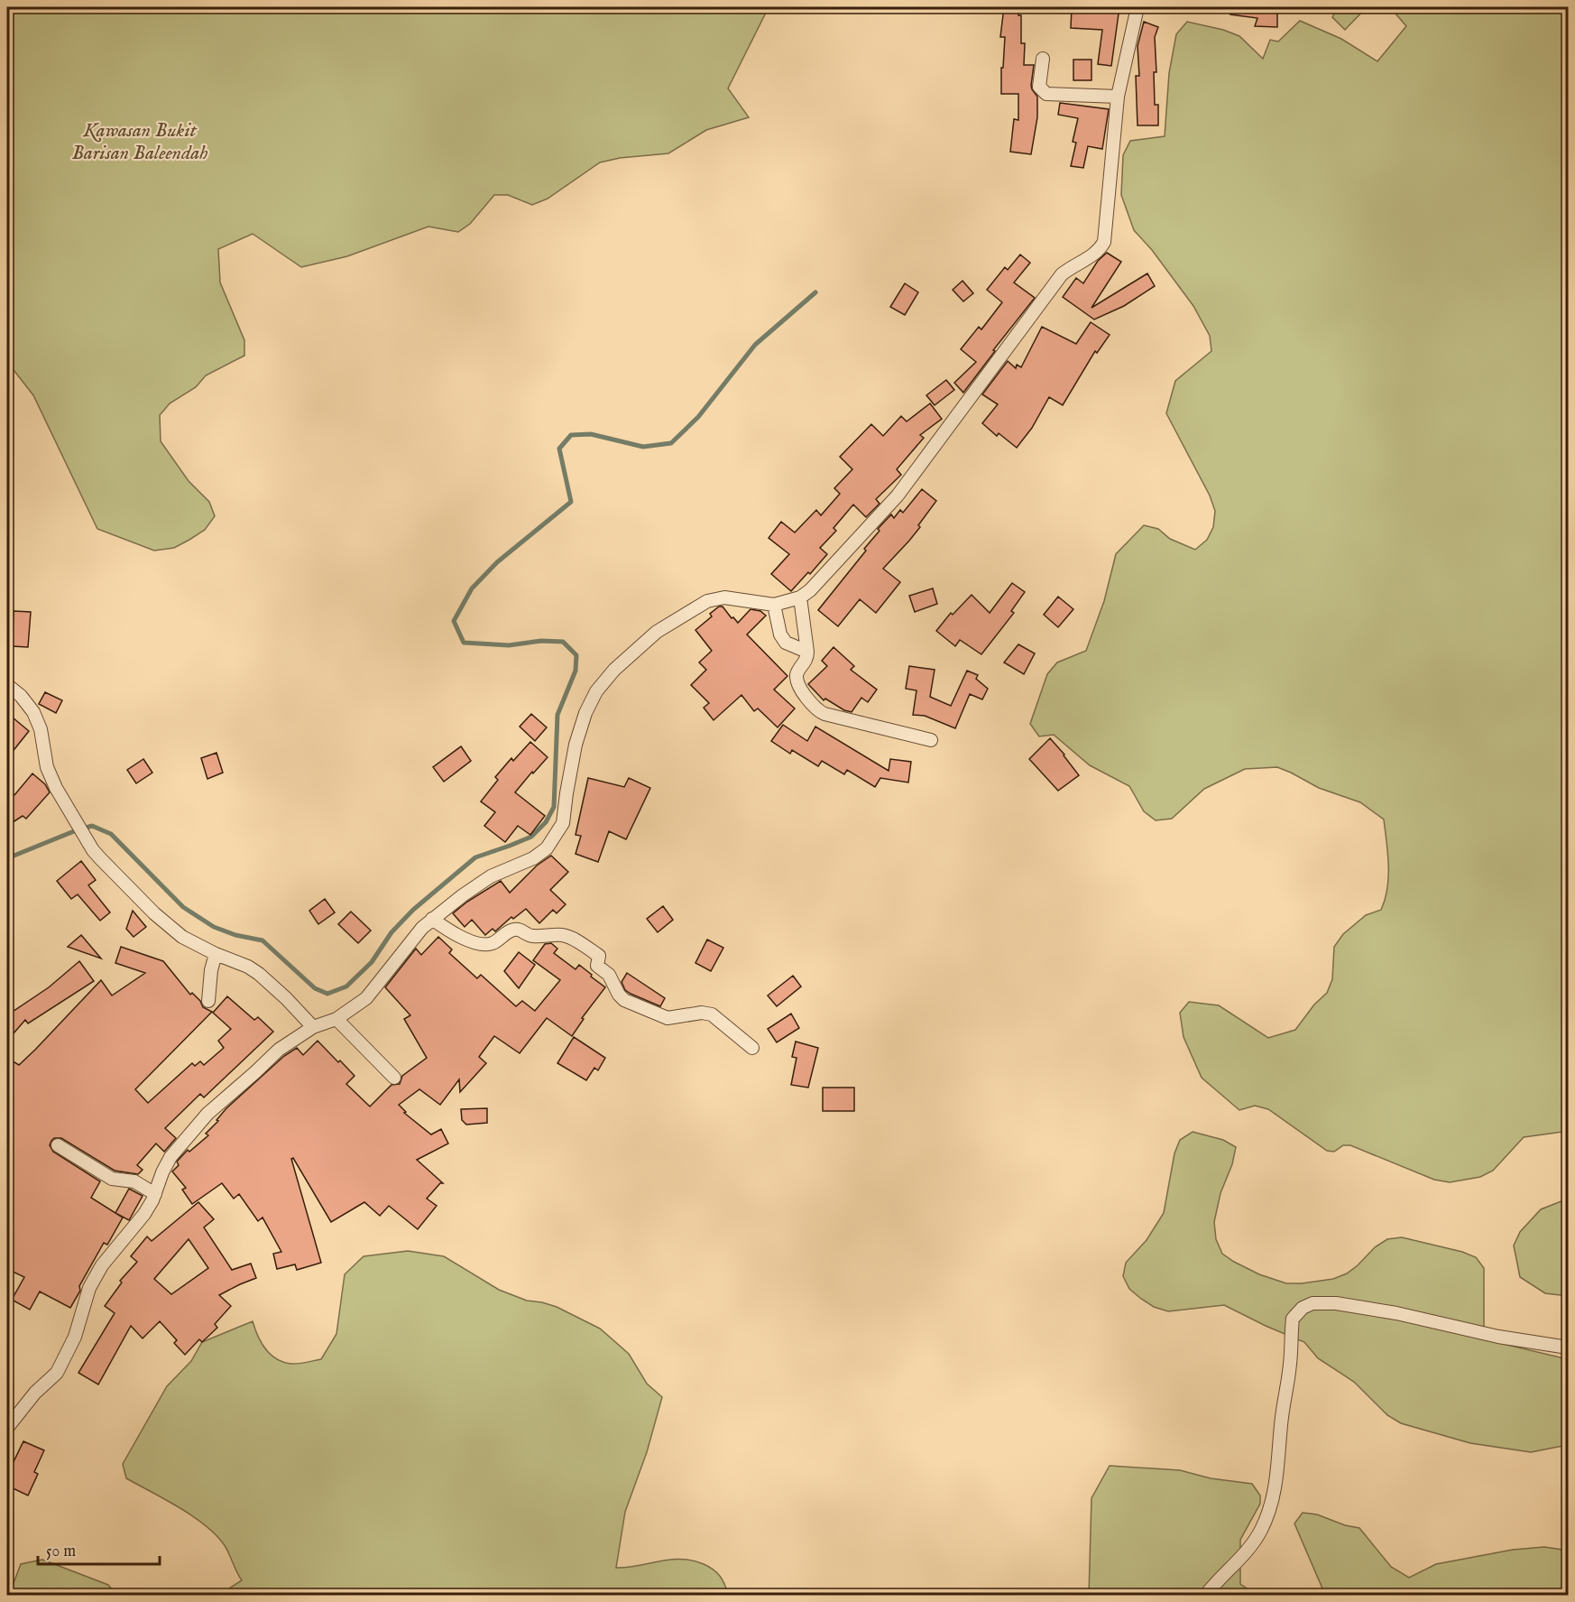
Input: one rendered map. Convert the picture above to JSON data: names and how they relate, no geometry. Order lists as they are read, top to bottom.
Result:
{
  "parks": ["Kawasan Bukit Barisan Baleendah"],
  "scale_bar": "50 m"
}
